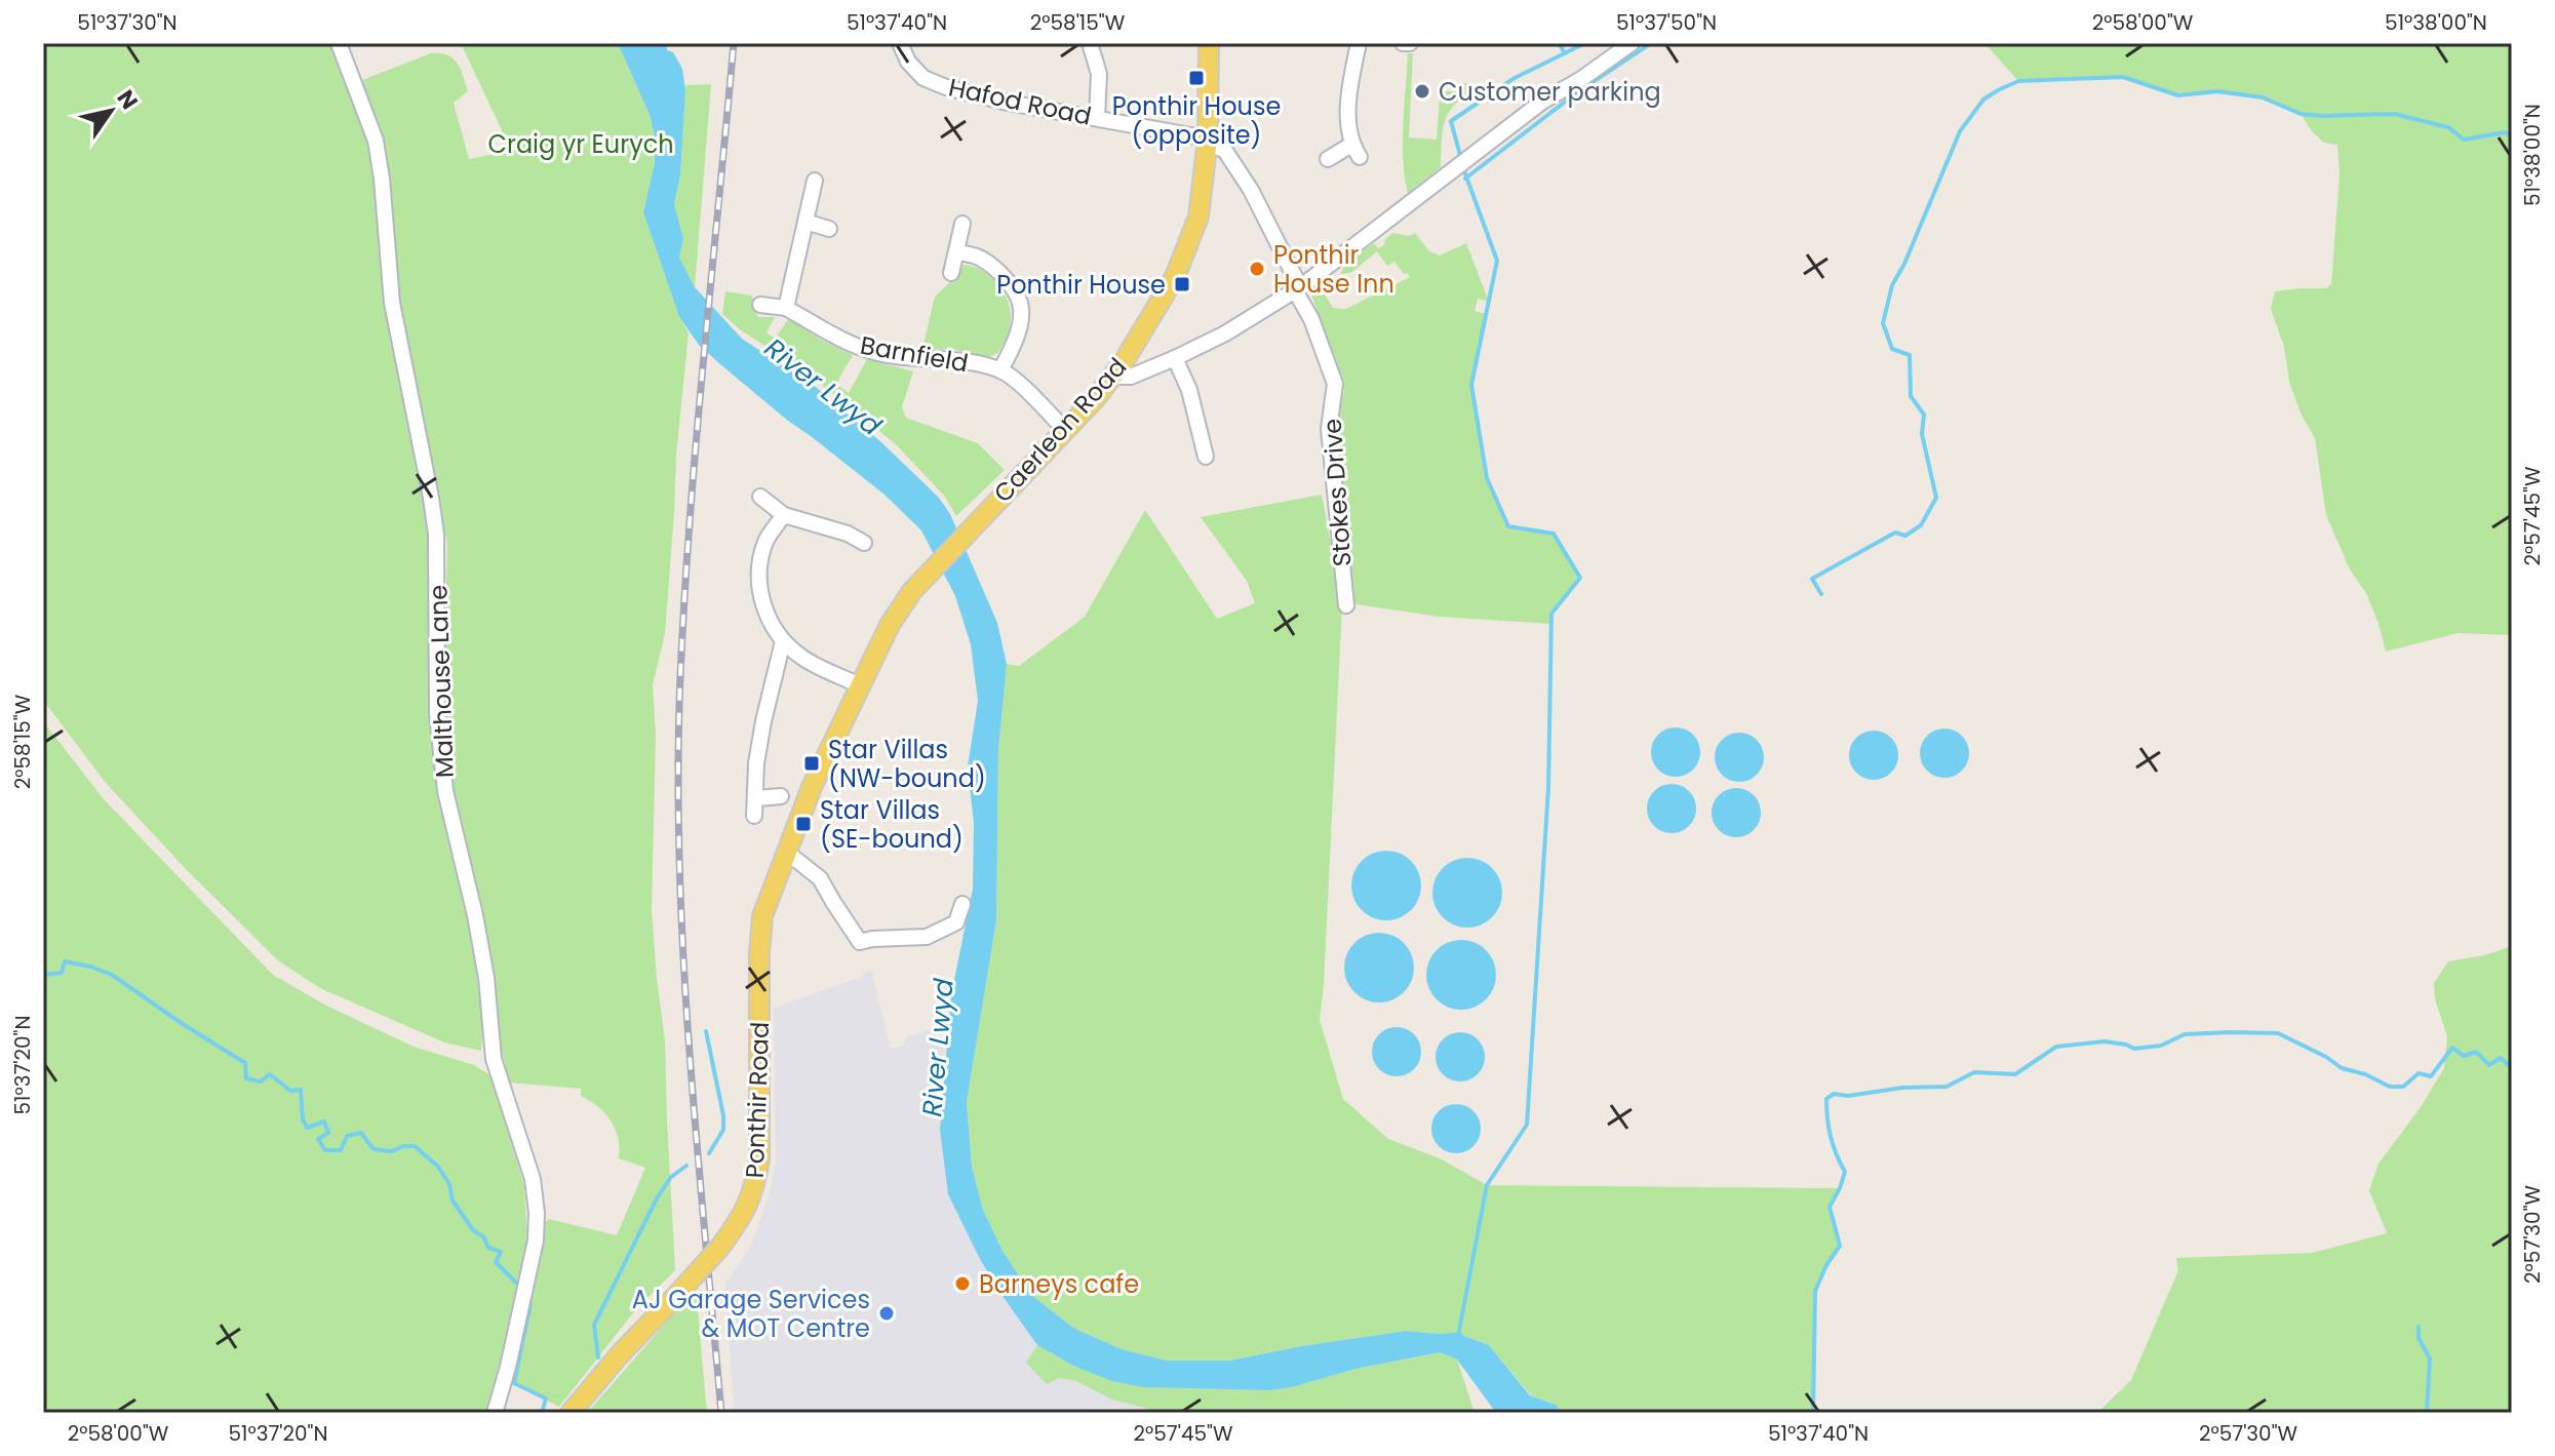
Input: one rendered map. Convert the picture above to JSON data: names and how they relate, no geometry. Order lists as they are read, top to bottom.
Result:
{
  "streets": {
    "main road": ["Caerleon Road", "Ponthir Road"],
    "street": [
      "Hafod Road",
      "Barnfield",
      "Stokes Drive",
      "Malthouse Lane"
    ]
  },
  "crossings": [
    ["Hafod Road", "Caerleon Road"],
    ["Hafod Road", "Stokes Drive"],
    ["Barnfield", "Caerleon Road"],
    ["Caerleon Road", "Stokes Drive"],
    ["Caerleon Road", "Ponthir Road"]
  ],
  "water": ["River Lwyd"],
  "parks": ["Craig yr Eurych"],
  "places": {
    "transit": [
      "Ponthir House (opposite)",
      "Ponthir House",
      "Star Villas (NW-bound)",
      "Star Villas (SE-bound)"
    ],
    "other": [
      "Customer parking",
      "Ponthir House Inn",
      "Barneys cafe",
      "AJ Garage Services & MOT Centre"
    ]
  },
  "north": "top right",
  "coordinates": [
    "51°37'30\"N",
    "51°37'40\"N",
    "2°58'15\"W",
    "51°37'50\"N",
    "2°58'00\"W",
    "51°38'00\"N",
    "2°57'45\"W",
    "51°37'20\"N",
    "2°57'30\"W"
  ]
}
